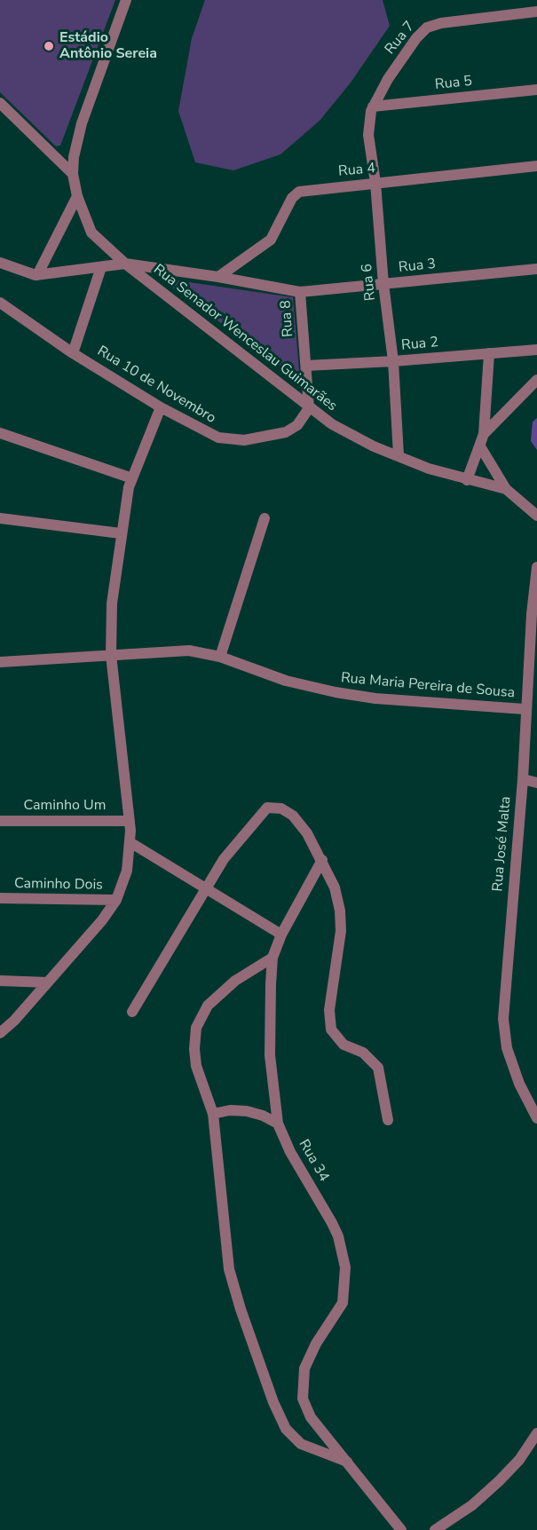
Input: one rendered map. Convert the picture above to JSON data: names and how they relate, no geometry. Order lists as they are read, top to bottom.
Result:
{
  "streets": {
    "street": [
      "Rua 7",
      "Rua 5",
      "Rua 4",
      "Rua 3",
      "Rua 6",
      "Rua 8",
      "Rua Senador Wenceslau Guimarães",
      "Rua 2",
      "Rua 10 de Novembro",
      "Rua Maria Pereira de Sousa",
      "Caminho Um",
      "Rua José Malta",
      "Caminho Dois",
      "Rua 34"
    ]
  },
  "crossings": [
    ["Rua 7", "Rua 5"],
    ["Rua 7", "Rua 6"],
    ["Rua 5", "Rua 6"],
    ["Rua 4", "Rua 3"],
    ["Rua 4", "Rua 6"],
    ["Rua 3", "Rua 6"],
    ["Rua 3", "Rua 8"],
    ["Rua 3", "Rua Senador Wenceslau Guimarães"],
    ["Rua 6", "Rua Senador Wenceslau Guimarães"],
    ["Rua 6", "Rua 2"],
    ["Rua 8", "Rua Senador Wenceslau Guimarães"],
    ["Rua 8", "Rua 2"],
    ["Rua 8", "Rua 10 de Novembro"],
    ["Rua Senador Wenceslau Guimarães", "Rua 10 de Novembro"],
    ["Rua Maria Pereira de Sousa", "Rua José Malta"]
  ],
  "places": ["Estádio Antônio Sereia"]
}
